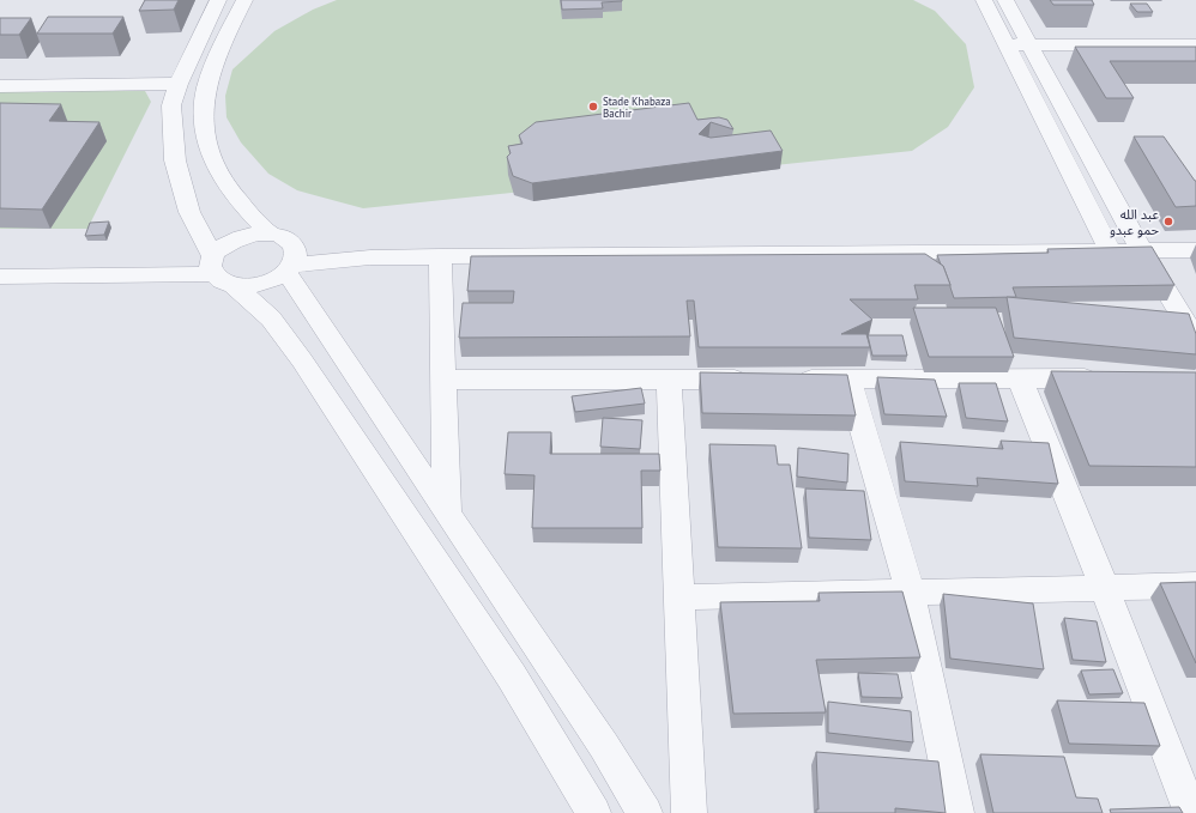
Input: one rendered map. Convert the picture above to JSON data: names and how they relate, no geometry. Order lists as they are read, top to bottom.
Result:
{
  "places": ["Stade Khabaza Bachir", "عبد الله حمو عبدو"]
}
